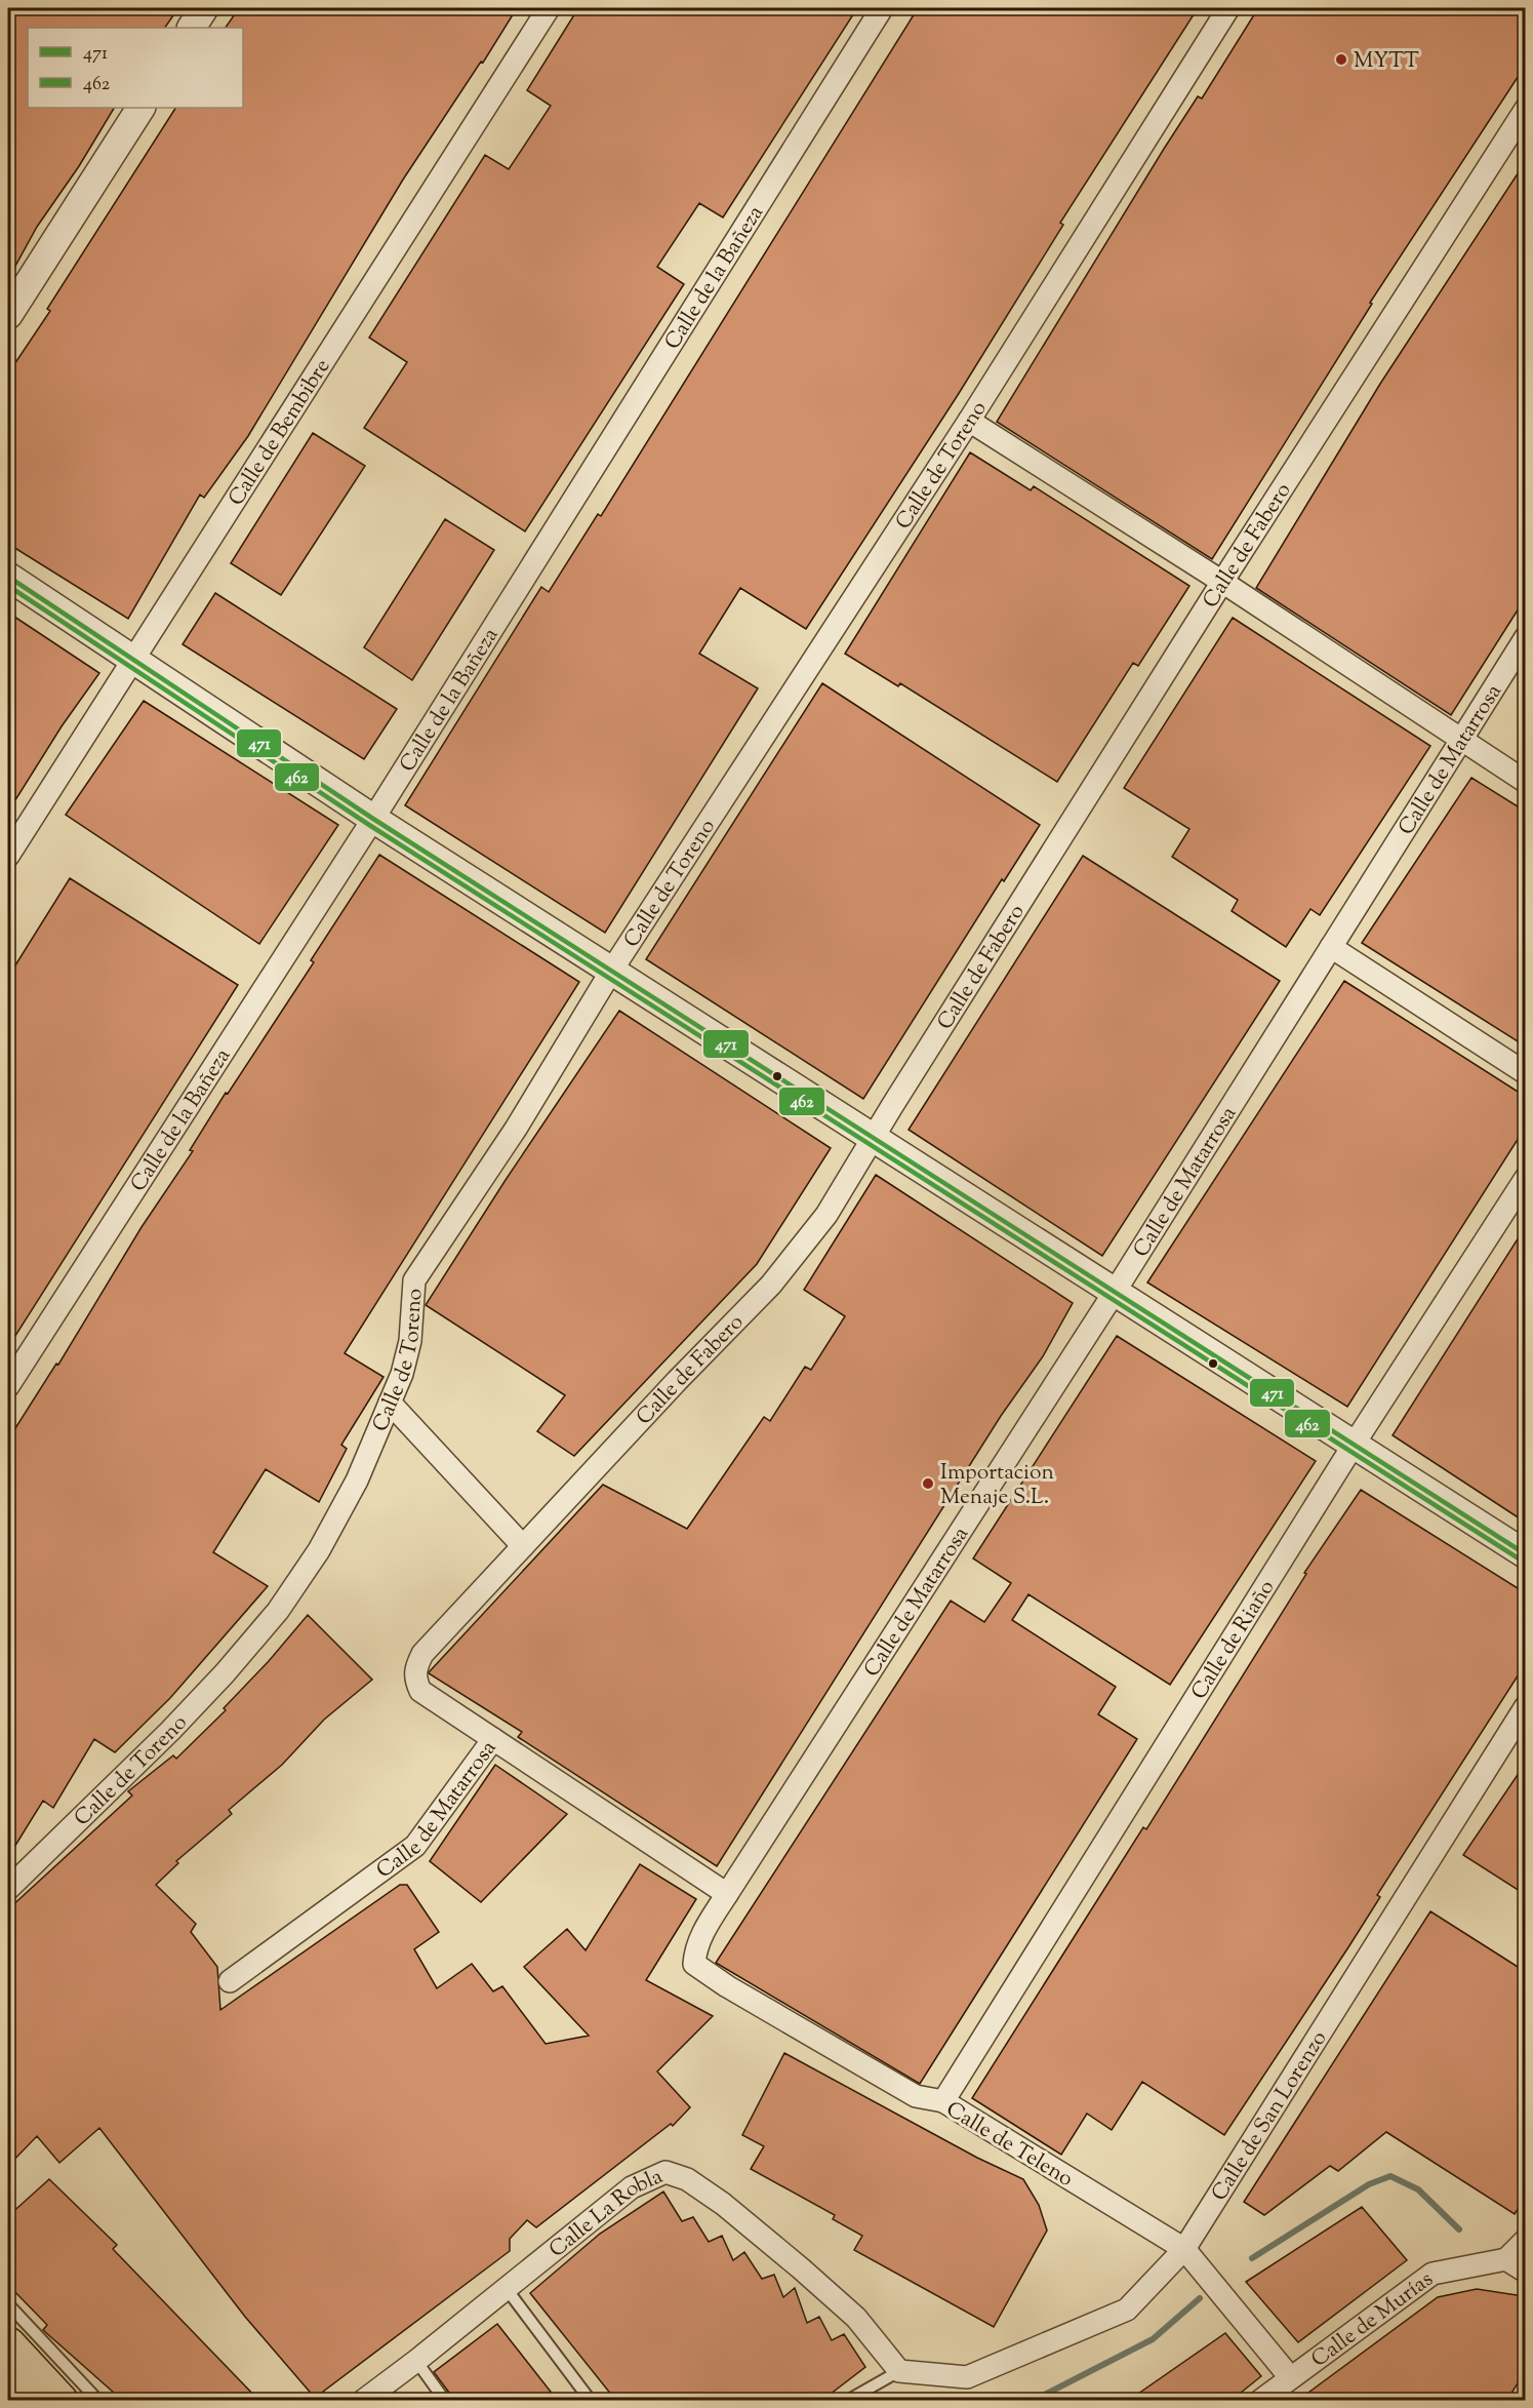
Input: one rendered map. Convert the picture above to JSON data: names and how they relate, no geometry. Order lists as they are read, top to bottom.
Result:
{
  "streets": {
    "street": [
      "Calle de la Bañeza",
      "Calle de Bembibre",
      "Calle de Toreno",
      "Calle de Fabero",
      "Calle de Matarrosa",
      "Calle de Riaño",
      "Calle de San Lorenzo",
      "Calle de Teleno",
      "Calle La Robla",
      "Calle de Murías"
    ]
  },
  "crossings": [
    ["Calle de Fabero", "Calle de Matarrosa"],
    ["Calle de Matarrosa", "Calle de Teleno"],
    ["Calle de Riaño", "Calle de Teleno"],
    ["Calle de San Lorenzo", "Calle de Teleno"],
    ["Calle de San Lorenzo", "Calle La Robla"],
    ["Calle de Teleno", "Calle de Murías"]
  ],
  "places": ["MYTT", "Importacion Menaje S.L."],
  "lines": ["transit line 471", "transit line 462"],
  "legend": ["471", "462"]
}
